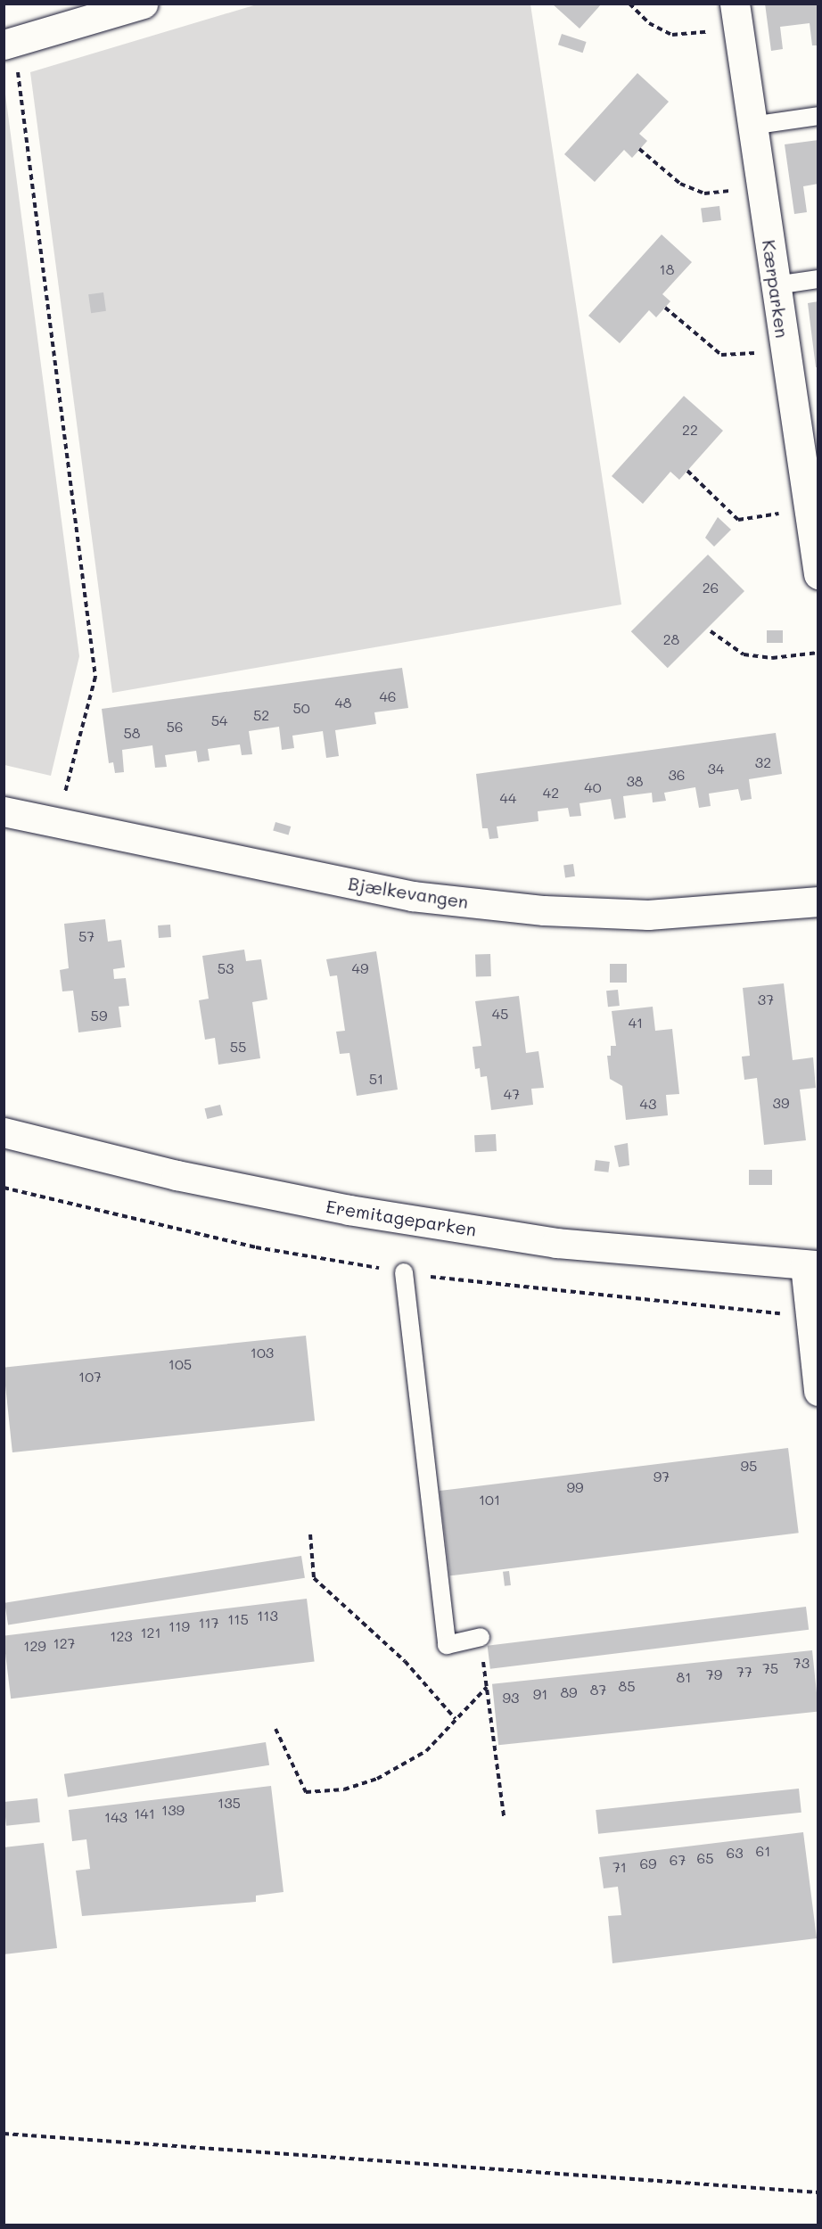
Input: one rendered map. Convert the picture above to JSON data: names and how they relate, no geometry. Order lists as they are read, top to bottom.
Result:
{
  "streets": {
    "street": ["Kærparken", "Bjælkevangen", "Eremitageparken"]
  },
  "house_numbers": [
    "18",
    "22",
    "26",
    "28",
    "46",
    "48",
    "50",
    "52",
    "54",
    "56",
    "58",
    "32",
    "34",
    "36",
    "38",
    "40",
    "42",
    "44",
    "57",
    "53",
    "49",
    "37",
    "45",
    "59",
    "41",
    "55",
    "51",
    "47",
    "39",
    "43",
    "103",
    "105",
    "107",
    "95",
    "97",
    "99",
    "101",
    "113",
    "115",
    "117",
    "119",
    "121",
    "123",
    "127",
    "129",
    "73",
    "75",
    "77",
    "79",
    "81",
    "85",
    "87",
    "89",
    "91",
    "93",
    "135",
    "139",
    "141",
    "143",
    "61",
    "63",
    "65",
    "67",
    "69",
    "71"
  ]
}
